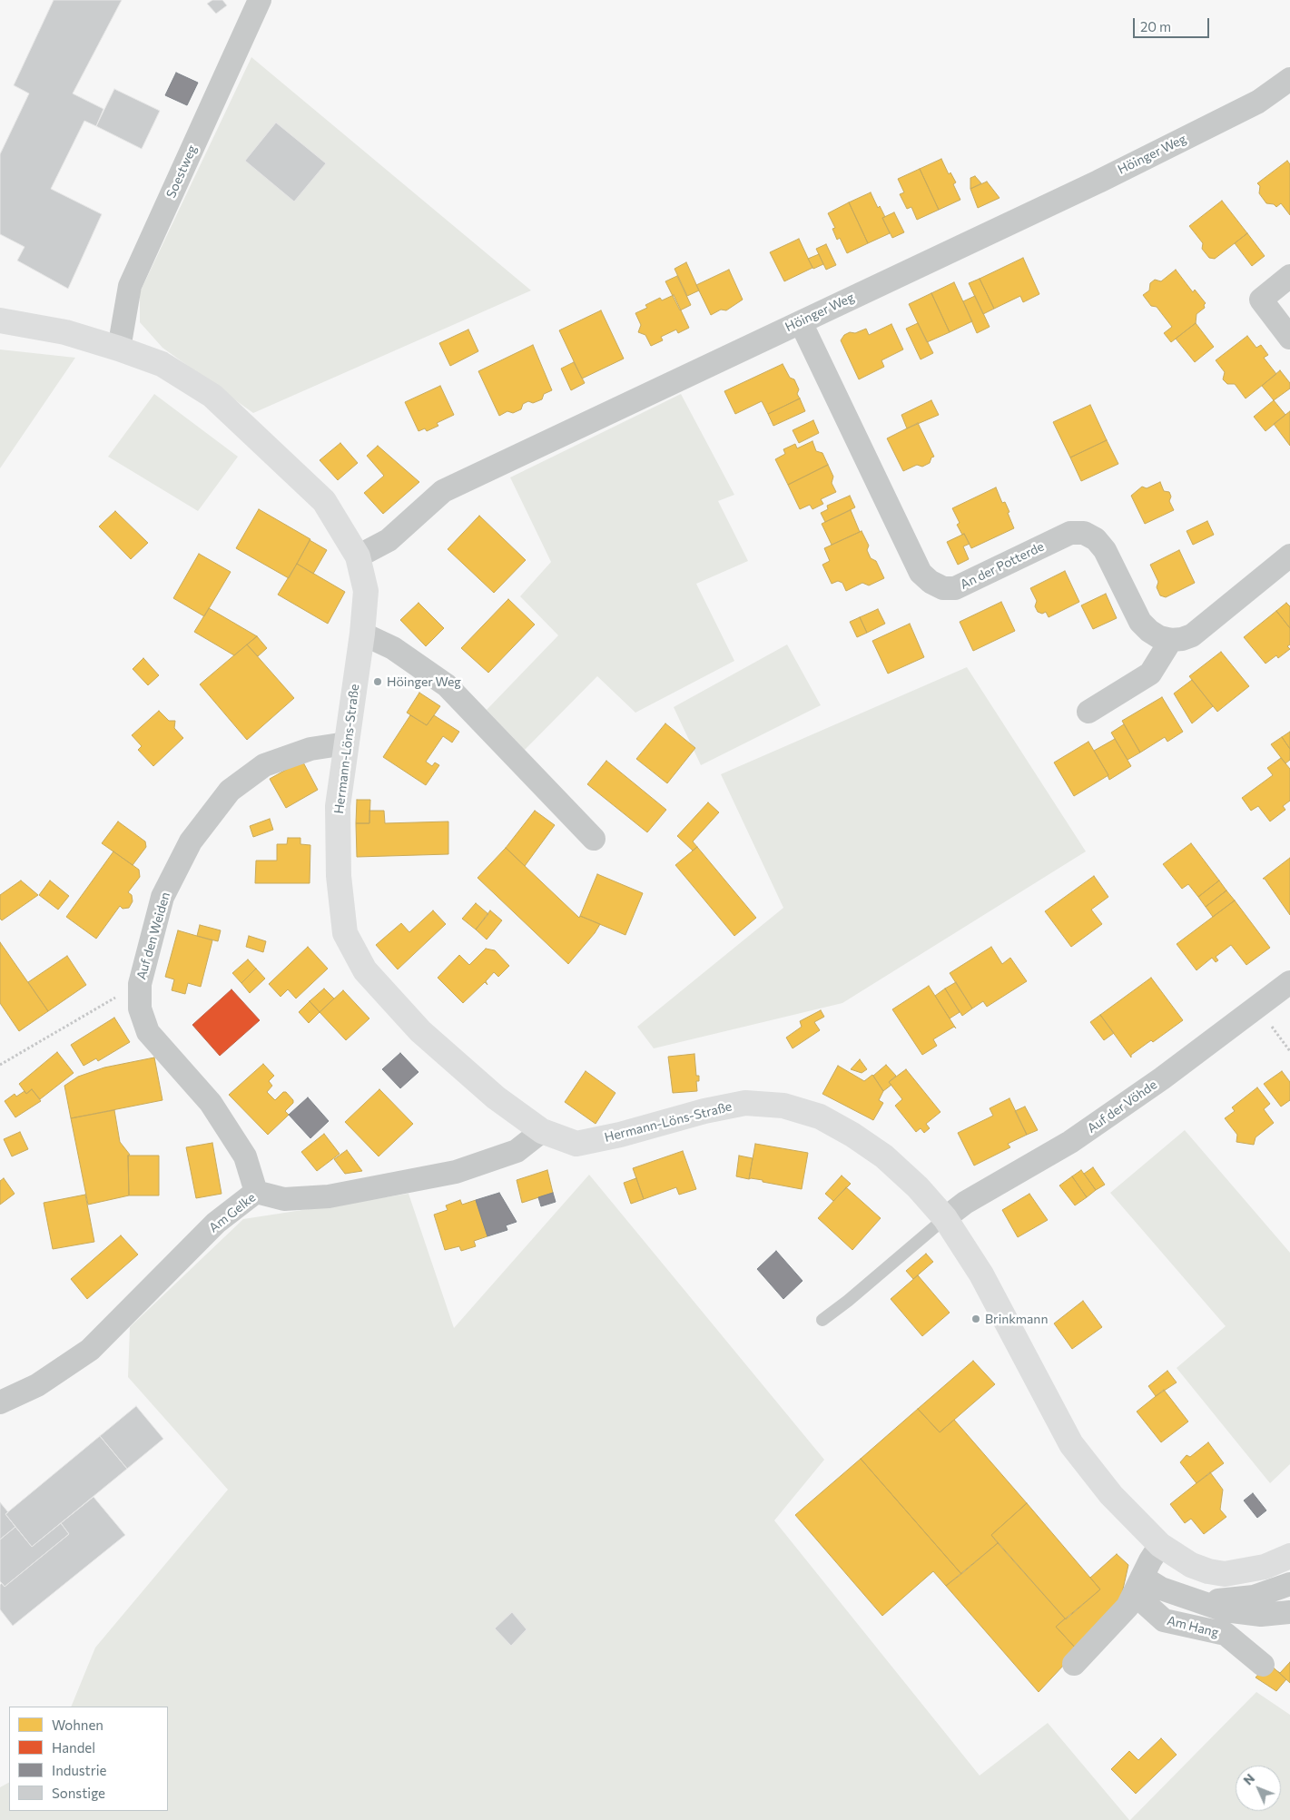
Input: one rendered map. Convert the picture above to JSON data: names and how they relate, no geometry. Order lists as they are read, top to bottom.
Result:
{
  "streets": {
    "street": [
      "Höinger Weg",
      "Soestweg",
      "An der Potterde",
      "Hermann-Löns-Straße",
      "Auf den Weiden",
      "Auf der Vöhde",
      "Am Gelke",
      "Am Hang"
    ]
  },
  "crossings": [
    ["Höinger Weg", "An der Potterde"],
    ["Höinger Weg", "Hermann-Löns-Straße"],
    ["Soestweg", "Hermann-Löns-Straße"],
    ["Hermann-Löns-Straße", "Auf den Weiden"],
    ["Hermann-Löns-Straße", "Auf der Vöhde"],
    ["Hermann-Löns-Straße", "Am Gelke"],
    ["Auf den Weiden", "Am Gelke"]
  ],
  "places": ["Höinger Weg", "Brinkmann"],
  "legend": [
    "Wohnen",
    "Handel",
    "Industrie",
    "Sonstige"
  ],
  "scale_bar": "20 m",
  "north": "top left"
}
